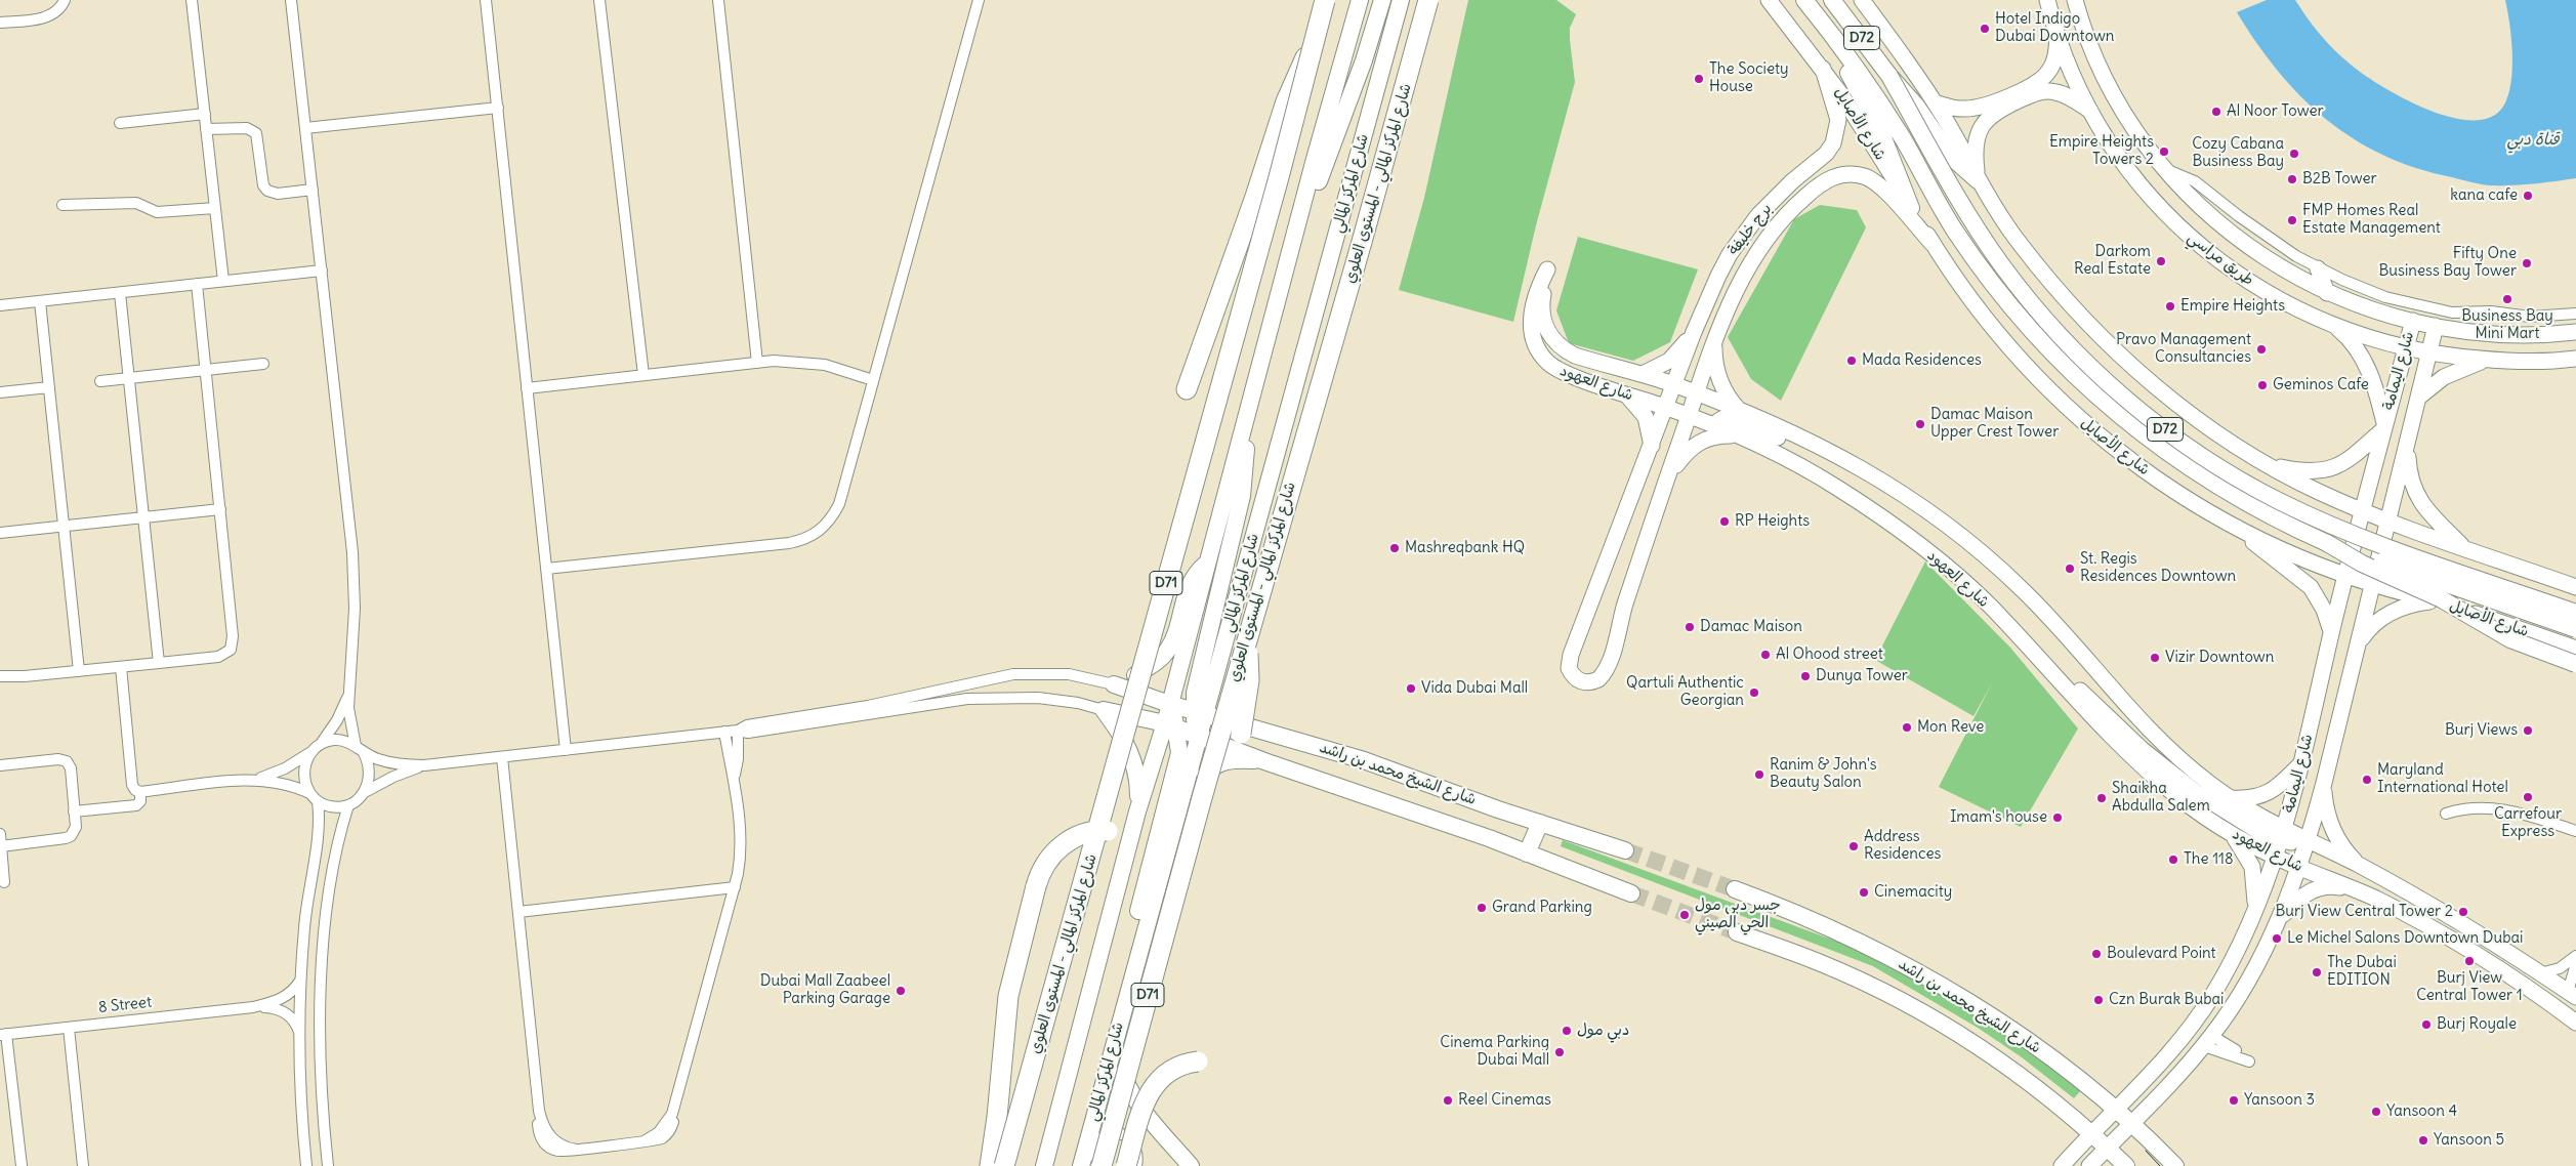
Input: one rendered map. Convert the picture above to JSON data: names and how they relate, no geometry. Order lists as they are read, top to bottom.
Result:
{
  "streets": {
    "highway": ["شارع المركز المالي - المستوى العلوي", "D71"],
    "main road": [
      "D72",
      "شارع الأصايل",
      "شارع المركز المالي",
      "شارع الشيخ محمد بن راشد"
    ],
    "street": [
      "برج خليفة",
      "طريق مراسي",
      "شارع اليمامة",
      "شارع العهود",
      "8 Street"
    ]
  },
  "crossings": [
    ["شارع الأصايل", "برج خليفة"],
    ["شارع الأصايل", "شارع اليمامة"],
    ["شارع المركز المالي", "شارع الشيخ محمد بن راشد"],
    ["برج خليفة", "شارع العهود"],
    ["طريق مراسي", "شارع اليمامة"],
    ["شارع اليمامة", "شارع العهود"],
    ["شارع اليمامة", "شارع الشيخ محمد بن راشد"],
    ["D71", "شارع الشيخ محمد بن راشد"]
  ],
  "water": ["قناة دبي"],
  "places": [
    "Hotel Indigo Dubai Downtown",
    "The Society House",
    "Al Noor Tower",
    "Empire Heights Towers 2",
    "Cozy Cabana Business Bay",
    "B2B Tower",
    "kana cafe",
    "FMP Homes Real Estate Management",
    "Darkom Real Estate",
    "Fifty One Business Bay Tower",
    "Business Bay Mini Mart",
    "Empire Heights",
    "Pravo Management Consultancies",
    "Mada Residences",
    "Geminos Cafe",
    "Damac Maison Upper Crest Tower",
    "RP Heights",
    "Mashreqbank HQ",
    "St. Regis Residences Downtown",
    "Damac Maison",
    "Al Ohood street",
    "Vizir Downtown",
    "Dunya Tower",
    "Vida Dubai Mall",
    "Qartuli Authentic Georgian",
    "Mon Reve",
    "Burj Views",
    "Ranim & John's Beauty Salon",
    "Maryland International Hotel",
    "Carrefour Express",
    "Shaikha Abdulla Salem",
    "Imam's house",
    "Address Residences",
    "The 118",
    "Cinemacity",
    "Grand Parking",
    "Burj View Central Tower 2",
    "جسر دبي مول الحي الصيني",
    "Le Michel Salons Downtown Dubai",
    "Boulevard Point",
    "Burj View Central Tower 1",
    "The Dubai EDITION",
    "Dubai Mall Zaabeel Parking Garage",
    "Czn Burak Bubai",
    "Burj Royale",
    "دبي مول",
    "Cinema Parking Dubai Mall",
    "Reel Cinemas",
    "Yansoon 3",
    "Yansoon 4",
    "Yansoon 5"
  ]
}
